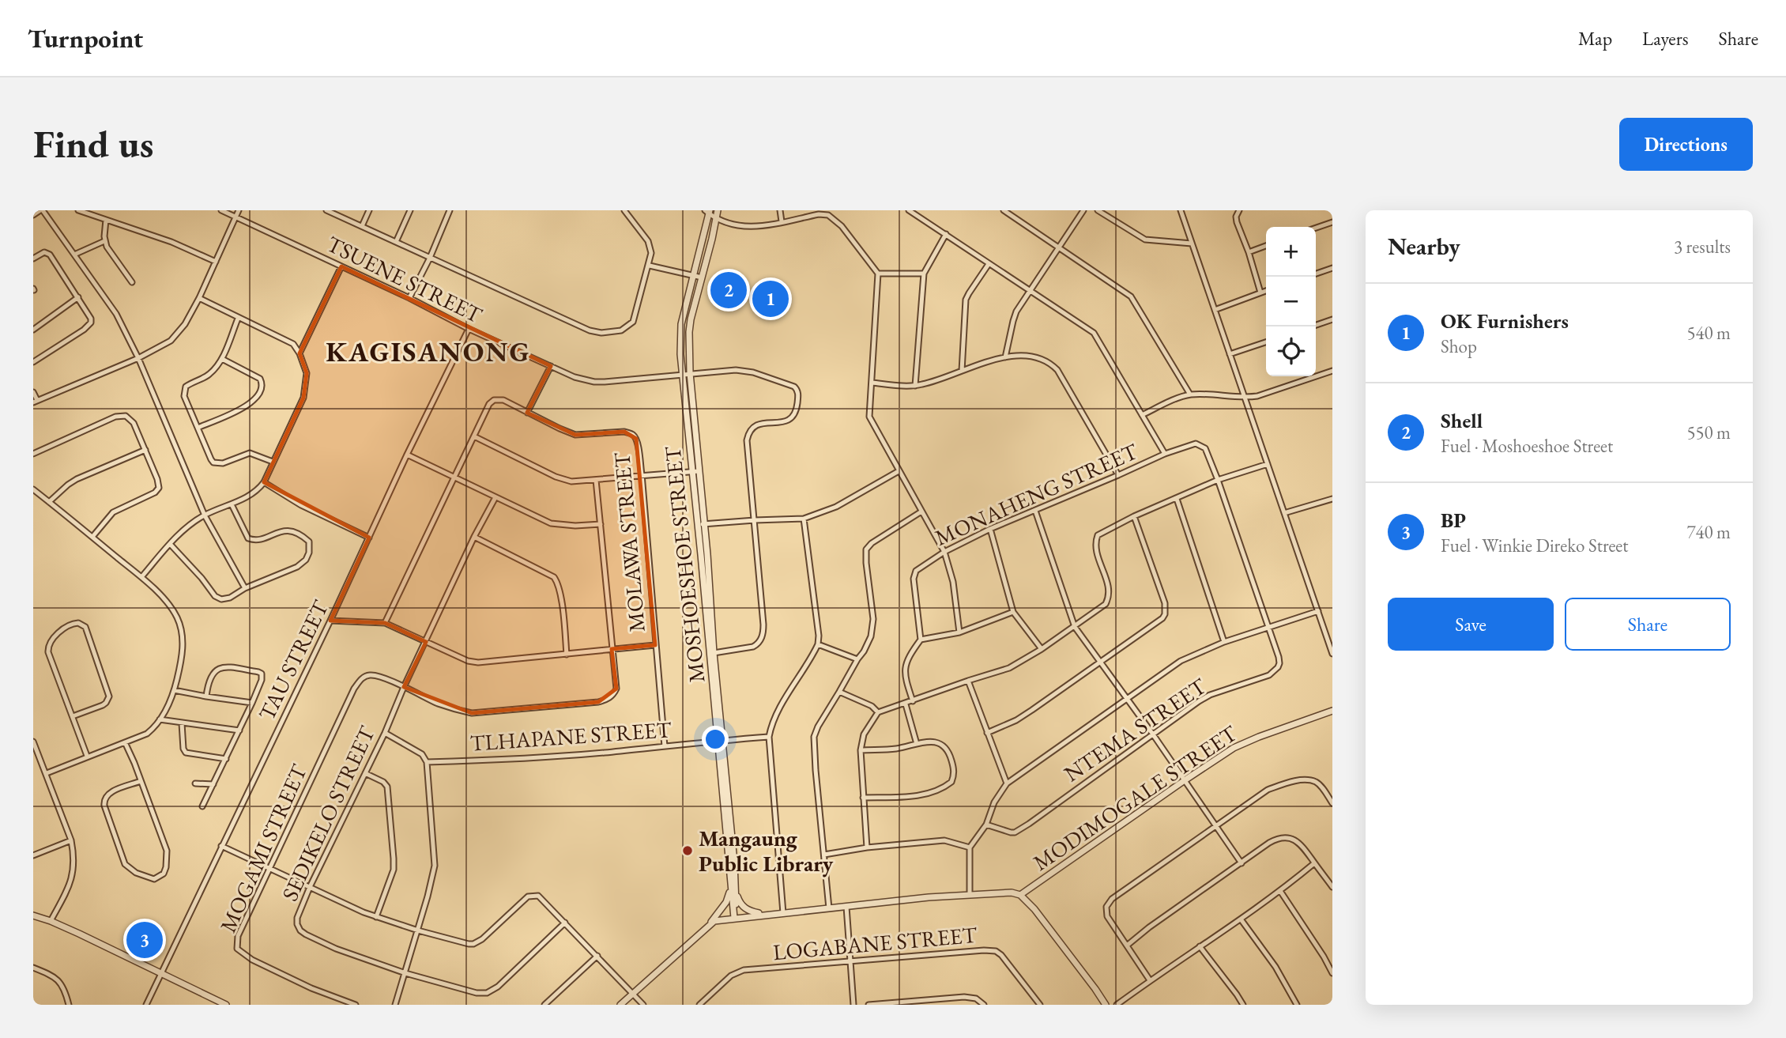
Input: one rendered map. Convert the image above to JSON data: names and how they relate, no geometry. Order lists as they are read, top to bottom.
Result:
{
  "streets": {
    "street": [
      "TSUENE STREET",
      "MONAHENG STREET",
      "MOLAWA STREET",
      "MOSHOESHOE STREET",
      "TAU STREET",
      "NTEMA STREET",
      "TLHAPANE STREET",
      "MODIMOGALE STREET",
      "SEDIKELO STREET",
      "MOGAMI STREET",
      "LOGABANE STREET"
    ]
  },
  "crossings": [
    ["TSUENE STREET", "MOSHOESHOE STREET"],
    ["TSUENE STREET", "TAU STREET"],
    ["MONAHENG STREET", "NTEMA STREET"],
    ["MOLAWA STREET", "TLHAPANE STREET"],
    ["MOSHOESHOE STREET", "TLHAPANE STREET"],
    ["SEDIKELO STREET", "MOGAMI STREET"]
  ],
  "districts": ["KAGISANONG"],
  "places": ["Mangaung Public Library"],
  "page": {
    "header": "Turnpoint",
    "nav": ["Map", "Layers", "Share"],
    "buttons": [
      "Directions",
      ["Save", "Share"]
    ],
    "title": "Find us",
    "heading": ["Nearby", "3 results"],
    "map_buttons": ["+", "−"],
    "pins": ["2", "1", "3"],
    "list": [
      {
        "mark": "1",
        "name": "OK Furnishers",
        "note": "Shop",
        "value": "540 m"
      },
      {
        "mark": "2",
        "name": "Shell",
        "note": "Fuel · Moshoeshoe Street",
        "value": "550 m"
      },
      {
        "mark": "3",
        "name": "BP",
        "note": "Fuel · Winkie Direko Street",
        "value": "740 m"
      }
    ]
  }
}
